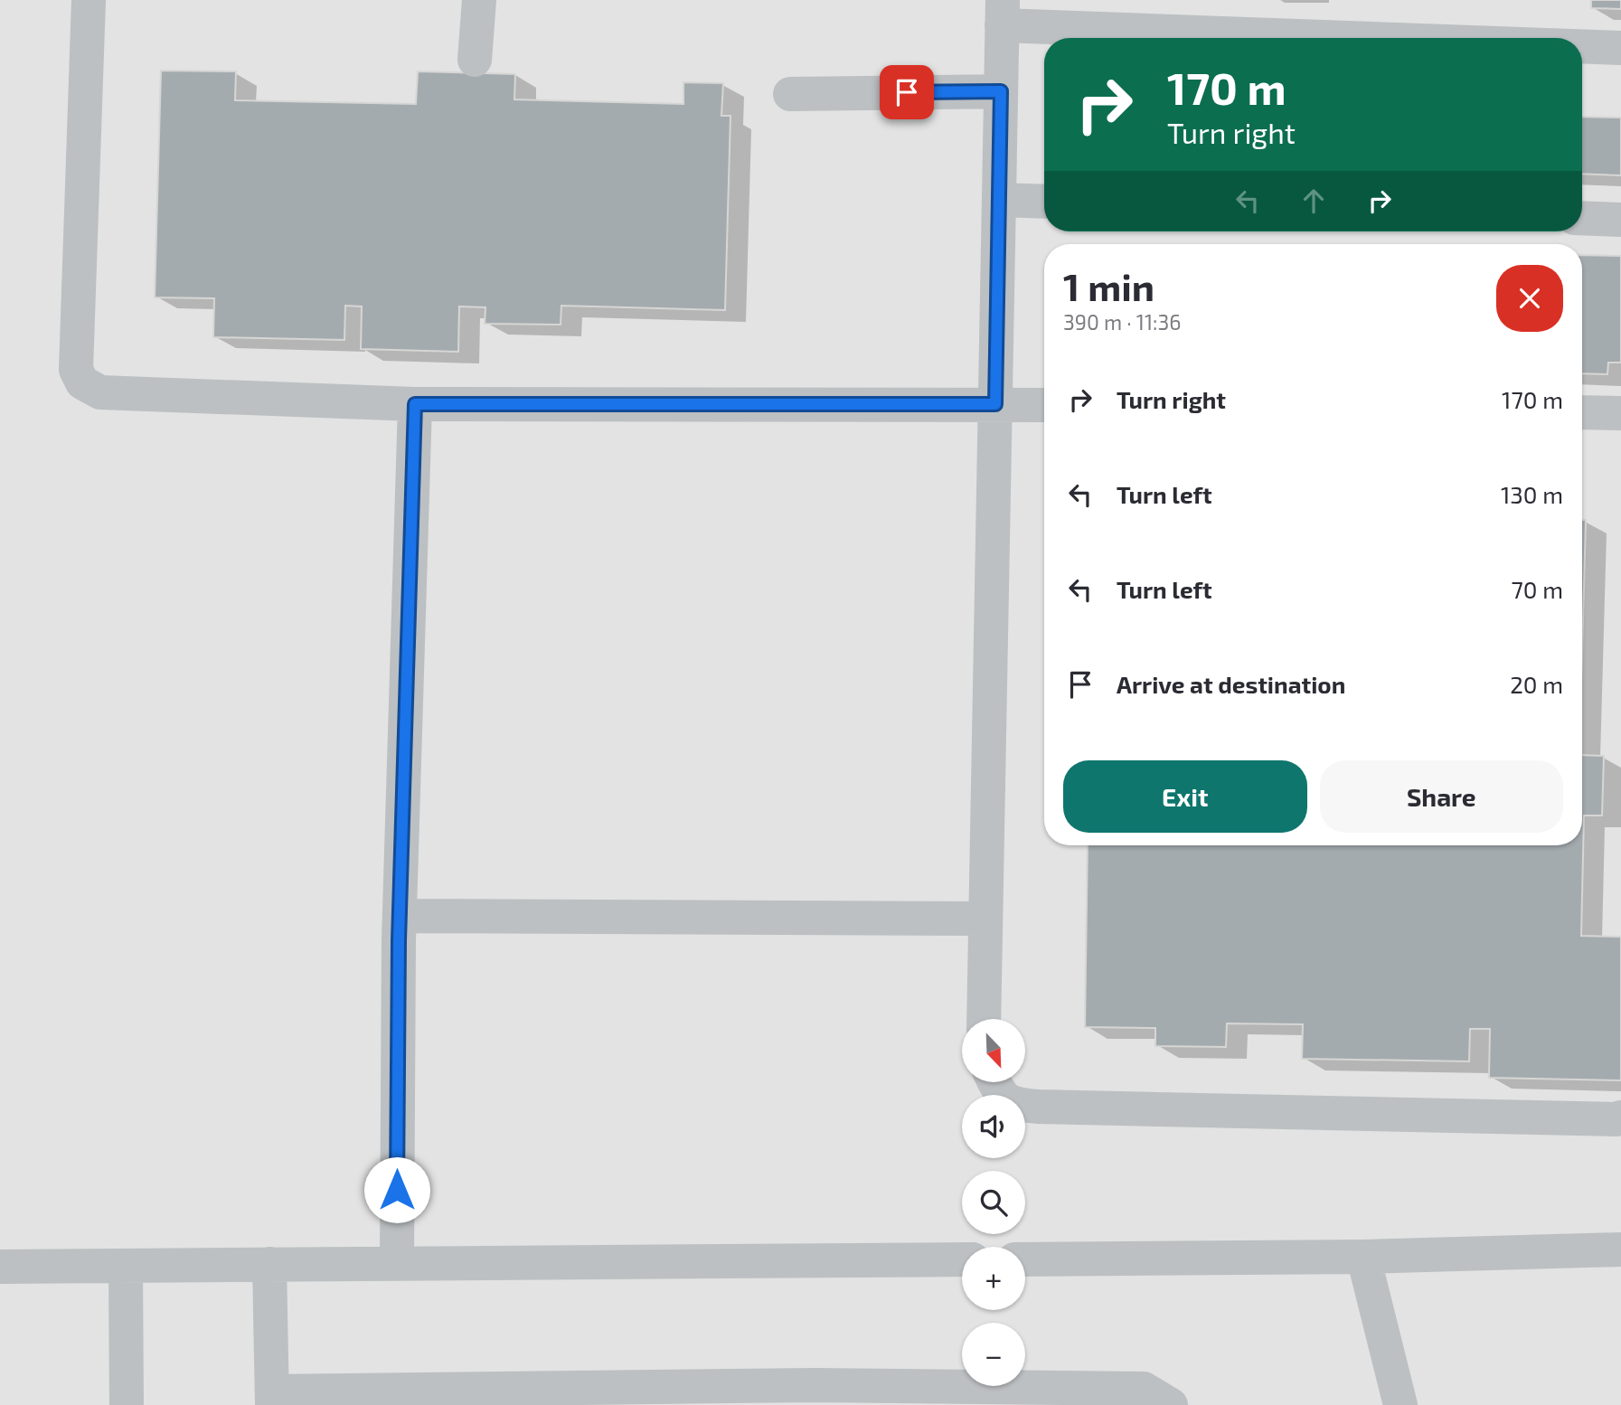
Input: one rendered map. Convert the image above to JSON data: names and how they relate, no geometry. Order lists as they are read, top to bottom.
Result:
{
  "north": "bottom right",
  "page": {
    "turn": ["170 m", "Turn right"],
    "heading": ["1 min", "390 m · 11:36"],
    "list": [
      {
        "name": "Turn right",
        "value": "170 m"
      },
      {
        "name": "Turn left",
        "value": "130 m"
      },
      {
        "name": "Turn left",
        "value": "70 m"
      },
      {
        "name": "Arrive at destination",
        "value": "20 m"
      }
    ],
    "buttons": ["Exit", "Share"],
    "map_buttons": ["+", "−"]
  }
}
